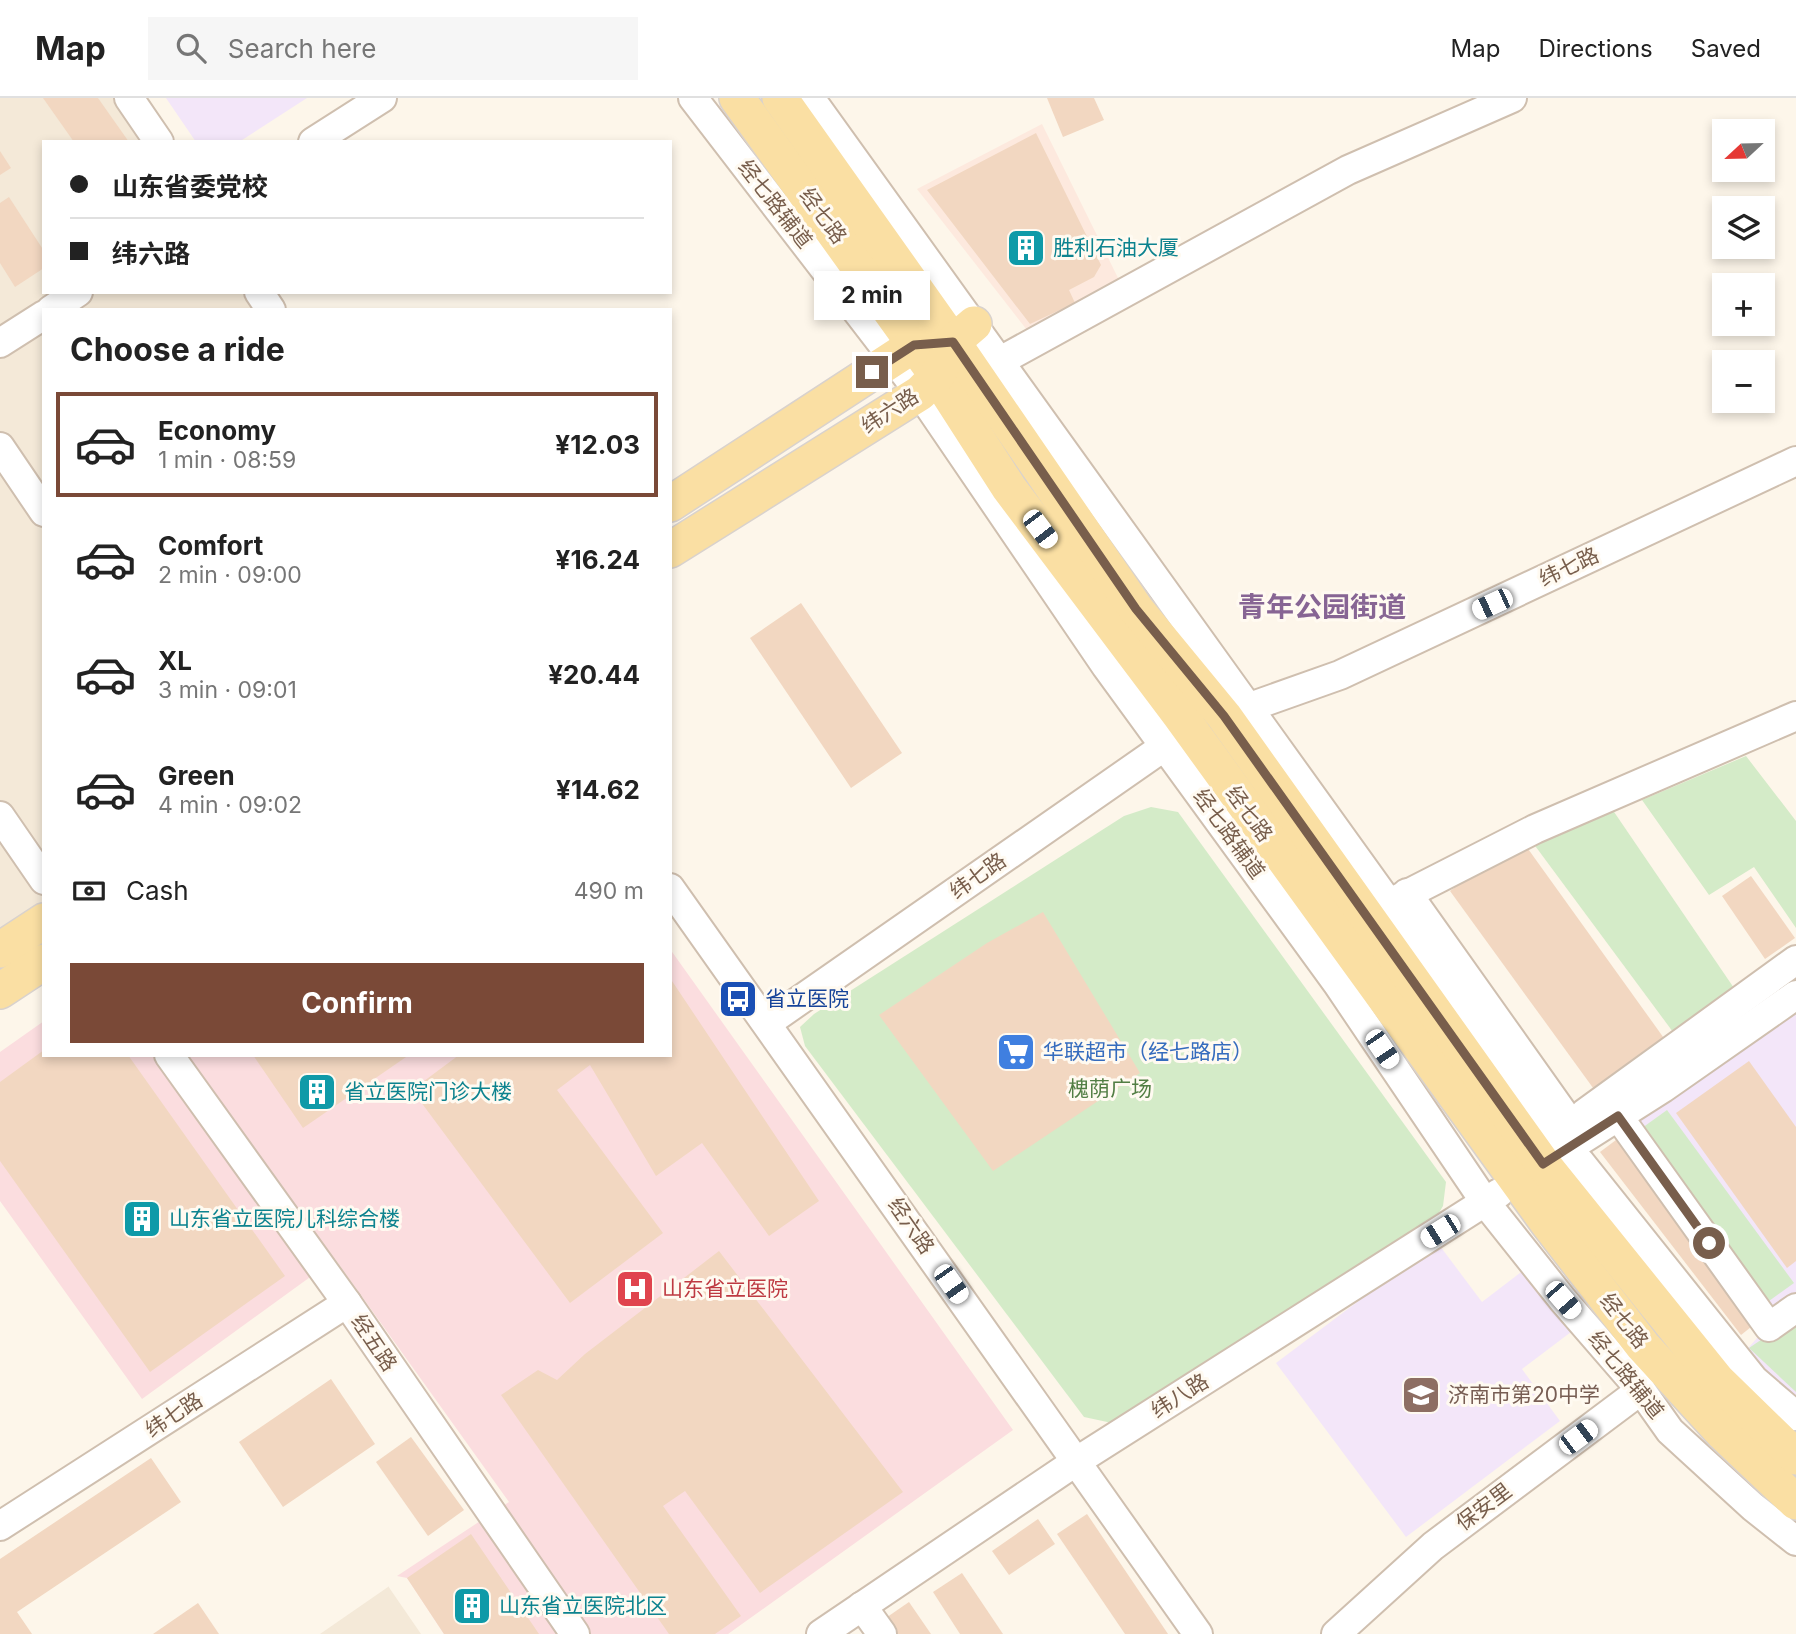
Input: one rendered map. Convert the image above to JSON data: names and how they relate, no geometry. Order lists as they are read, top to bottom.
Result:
{
  "streets": {
    "main road": ["经七路", "纬六路"],
    "street": [
      "经七路辅道",
      "纬七路",
      "经六路",
      "经五路",
      "纬八路",
      "保安里"
    ]
  },
  "crossings": [
    ["经七路辅道", "经七路"],
    ["经七路辅道", "纬六路"],
    ["经七路辅道", "纬七路"],
    ["经七路辅道", "纬八路"],
    ["经七路辅道", "保安里"],
    ["经七路", "纬六路"],
    ["经七路", "纬七路"],
    ["经七路", "纬八路"],
    ["纬七路", "经六路"],
    ["纬七路", "经五路"],
    ["经六路", "纬八路"]
  ],
  "districts": ["青年公园街道"],
  "parks": ["槐荫广场"],
  "places": {
    "building": [
      "胜利石油大厦",
      "省立医院门诊大楼",
      "山东省立医院儿科综合楼",
      "山东省立医院北区"
    ],
    "bus stop": ["省立医院"],
    "supermarket": ["华联超市（经七路店）"],
    "hospital": ["山东省立医院"],
    "school or university": ["济南市第20中学"]
  },
  "north": "left",
  "page": {
    "header": "Map",
    "search": "Search here",
    "nav": ["Map", "Directions", "Saved"],
    "map_buttons": ["+", "−"],
    "banner": ["山东省委党校", "纬六路"],
    "bubble": "2 min",
    "heading": "Choose a ride",
    "list": [
      {
        "name": "Economy",
        "note": "1 min · 08:59",
        "value": "¥12.03"
      },
      {
        "name": "Comfort",
        "note": "2 min · 09:00",
        "value": "¥16.24"
      },
      {
        "name": "XL",
        "note": "3 min · 09:01",
        "value": "¥20.44"
      },
      {
        "name": "Green",
        "note": "4 min · 09:02",
        "value": "¥14.62"
      }
    ],
    "pay": ["Cash", "490 m"],
    "buttons": "Confirm"
  }
}
